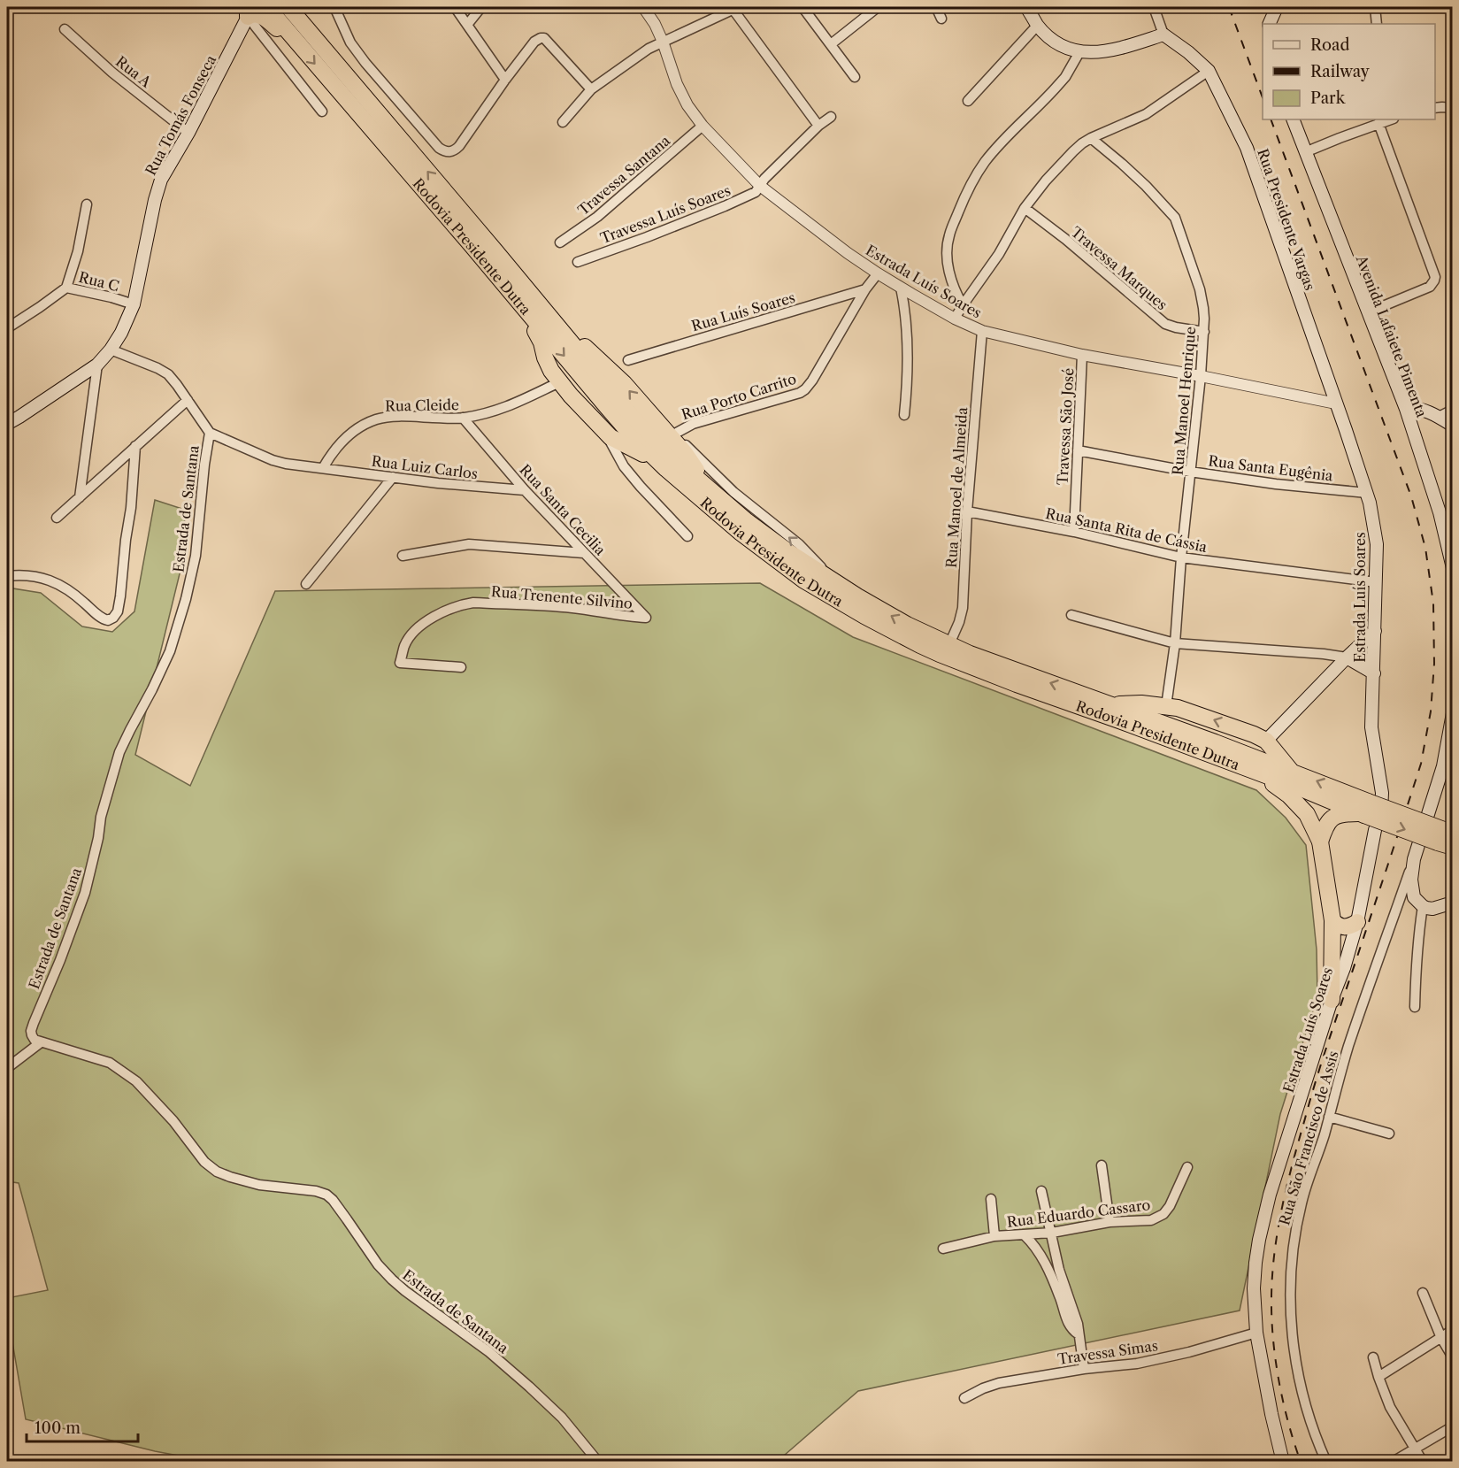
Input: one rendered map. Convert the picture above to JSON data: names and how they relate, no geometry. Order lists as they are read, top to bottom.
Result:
{
  "streets": {
    "highway": ["Rodovia Presidente Dutra"],
    "main road": [
      "Rua Tomás Fonseca",
      "Rua Presidente Vargas",
      "Estrada Luís Soares",
      "Avenida Lafaiete Pimenta"
    ],
    "street": [
      "Rua A",
      "Travessa Santana",
      "Travessa Luís Soares",
      "Travessa Marques",
      "Rua C",
      "Rua Luís Soares",
      "Rua Porto Carrito",
      "Rua Manoel Henrique",
      "Rua Cleide",
      "Travessa São José",
      "Rua Luiz Carlos",
      "Rua Santa Eugênia",
      "Rua Manoel de Almeida",
      "Estrada de Santana",
      "Rua Santa Cecilia",
      "Rua Santa Rita de Cássia",
      "Rua Trenente Silvino",
      "Rua São Francisco de Assis",
      "Rua Eduardo Cassaro",
      "Travessa Simas"
    ]
  },
  "crossings": [
    ["Rua A", "Rua Tomás Fonseca"],
    ["Rua Tomás Fonseca", "Rua C"],
    ["Travessa Santana", "Estrada Luís Soares"],
    ["Travessa Luís Soares", "Estrada Luís Soares"],
    ["Rua Presidente Vargas", "Estrada Luís Soares"],
    ["Rodovia Presidente Dutra", "Rua Manoel de Almeida"],
    ["Travessa Marques", "Rua Manoel Henrique"],
    ["Estrada Luís Soares", "Rua Porto Carrito"],
    ["Estrada Luís Soares", "Rua Manoel Henrique"],
    ["Estrada Luís Soares", "Travessa São José"],
    ["Estrada Luís Soares", "Rua Santa Eugênia"],
    ["Estrada Luís Soares", "Rua Manoel de Almeida"],
    ["Estrada Luís Soares", "Rua Santa Rita de Cássia"],
    ["Estrada Luís Soares", "Travessa Simas"],
    ["Rua Luís Soares", "Rua Porto Carrito"],
    ["Rua Manoel Henrique", "Rua Santa Eugênia"],
    ["Rua Manoel Henrique", "Rua Santa Rita de Cássia"],
    ["Rua Cleide", "Rua Luiz Carlos"],
    ["Rua Cleide", "Rua Santa Cecilia"],
    ["Travessa São José", "Rua Santa Eugênia"],
    ["Travessa São José", "Rua Santa Rita de Cássia"],
    ["Rua Luiz Carlos", "Rua Santa Cecilia"],
    ["Rua Manoel de Almeida", "Rua Santa Rita de Cássia"],
    ["Rua Santa Cecilia", "Rua Trenente Silvino"]
  ],
  "legend": ["Road", "Railway", "Park"],
  "scale_bar": "100 m"
}
